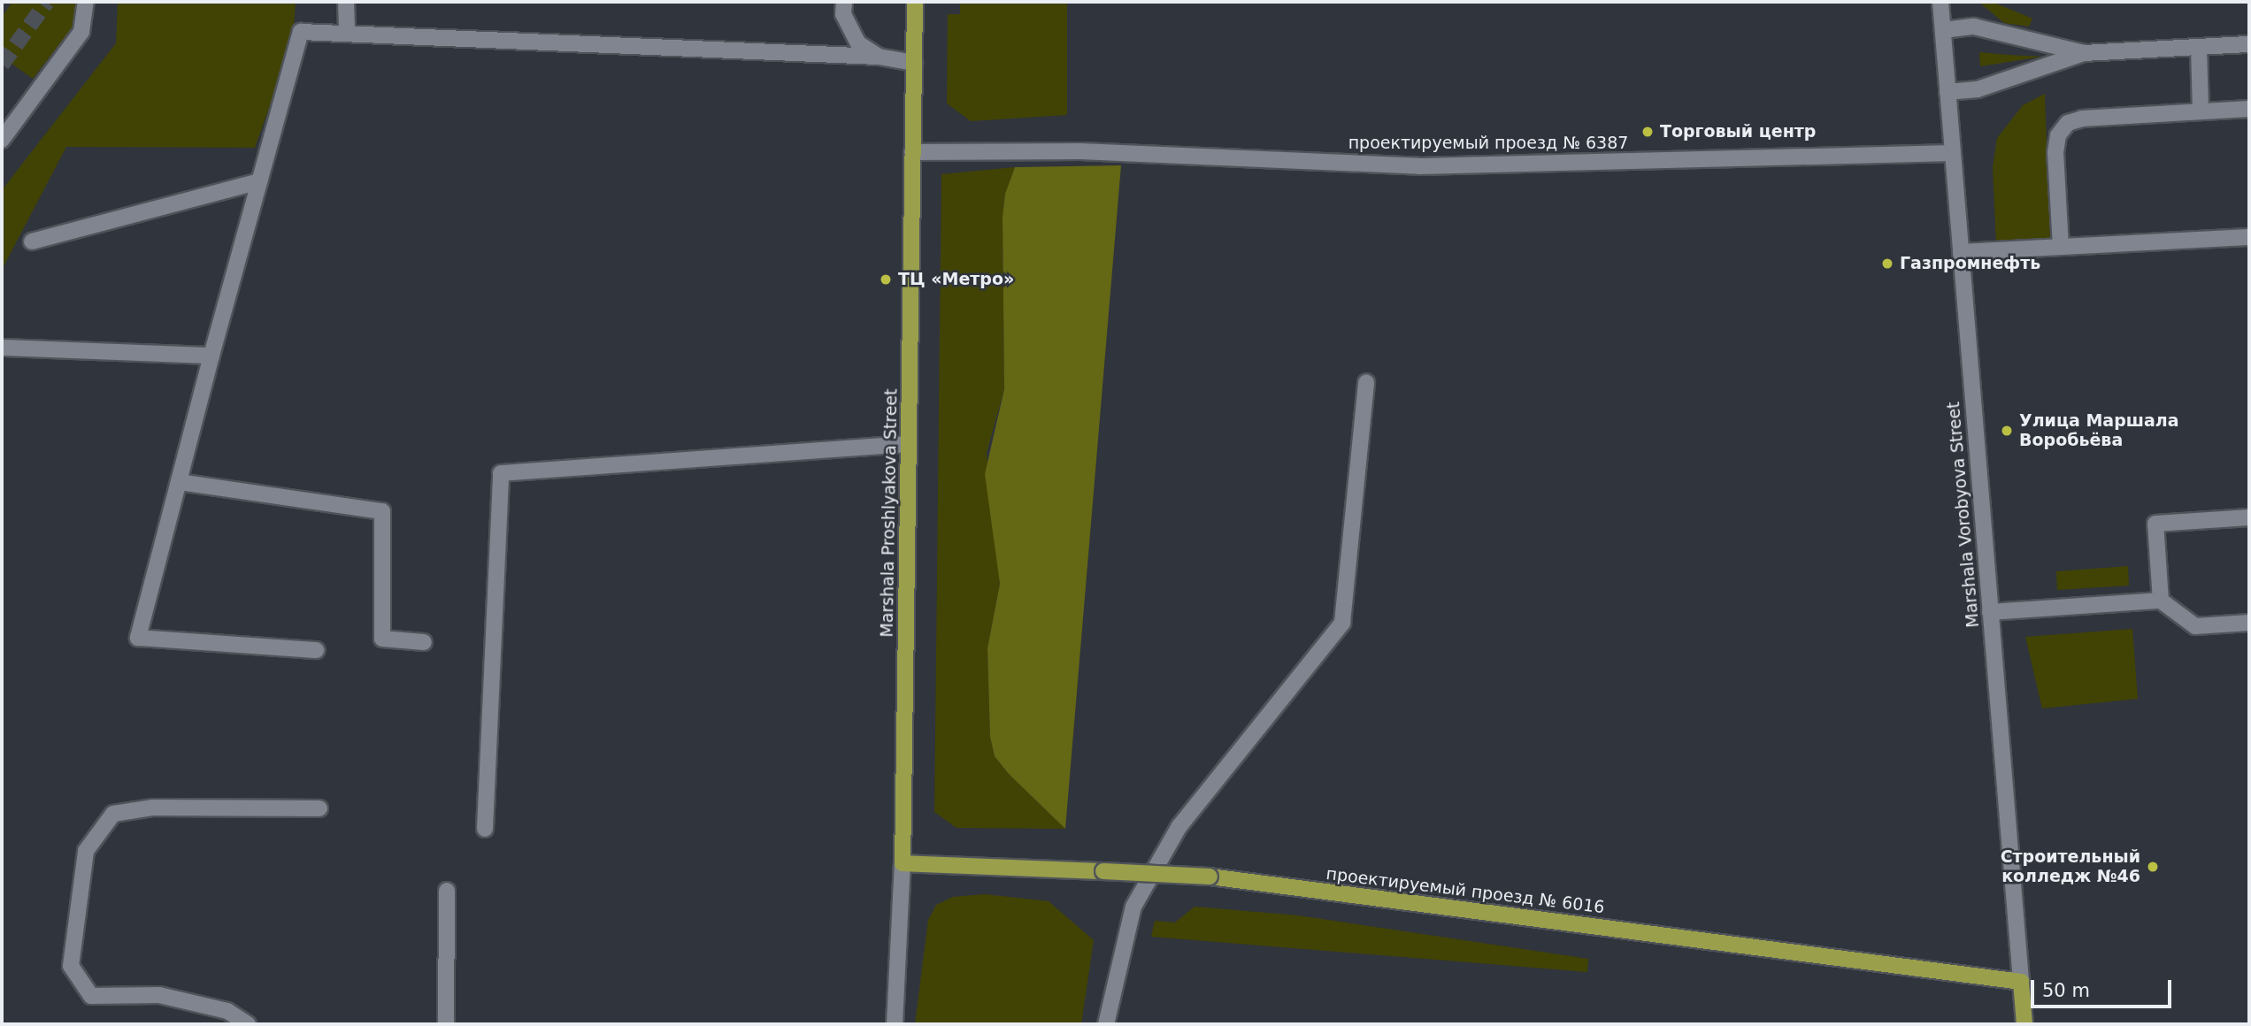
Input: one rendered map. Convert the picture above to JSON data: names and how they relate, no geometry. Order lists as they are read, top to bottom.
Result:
{
  "streets": {
    "main road": ["Marshala Proshlyakova Street", "Marshala Vorobyova Street", "проектируемый проезд № 6016"],
    "street": ["проектируемый проезд № 6387"]
  },
  "crossings": [
    ["проектируемый проезд № 6387", "Marshala Proshlyakova Street"],
    ["проектируемый проезд № 6387", "Marshala Vorobyova Street"],
    ["Marshala Proshlyakova Street", "проектируемый проезд № 6016"],
    ["Marshala Vorobyova Street", "проектируемый проезд № 6016"]
  ],
  "places": [
    "Торговый центр",
    "Газпромнефть",
    "ТЦ «Метро»",
    "Улица Маршала Воробьёва",
    "Строительный колледж №46"
  ],
  "scale_bar": "50 m"
}
